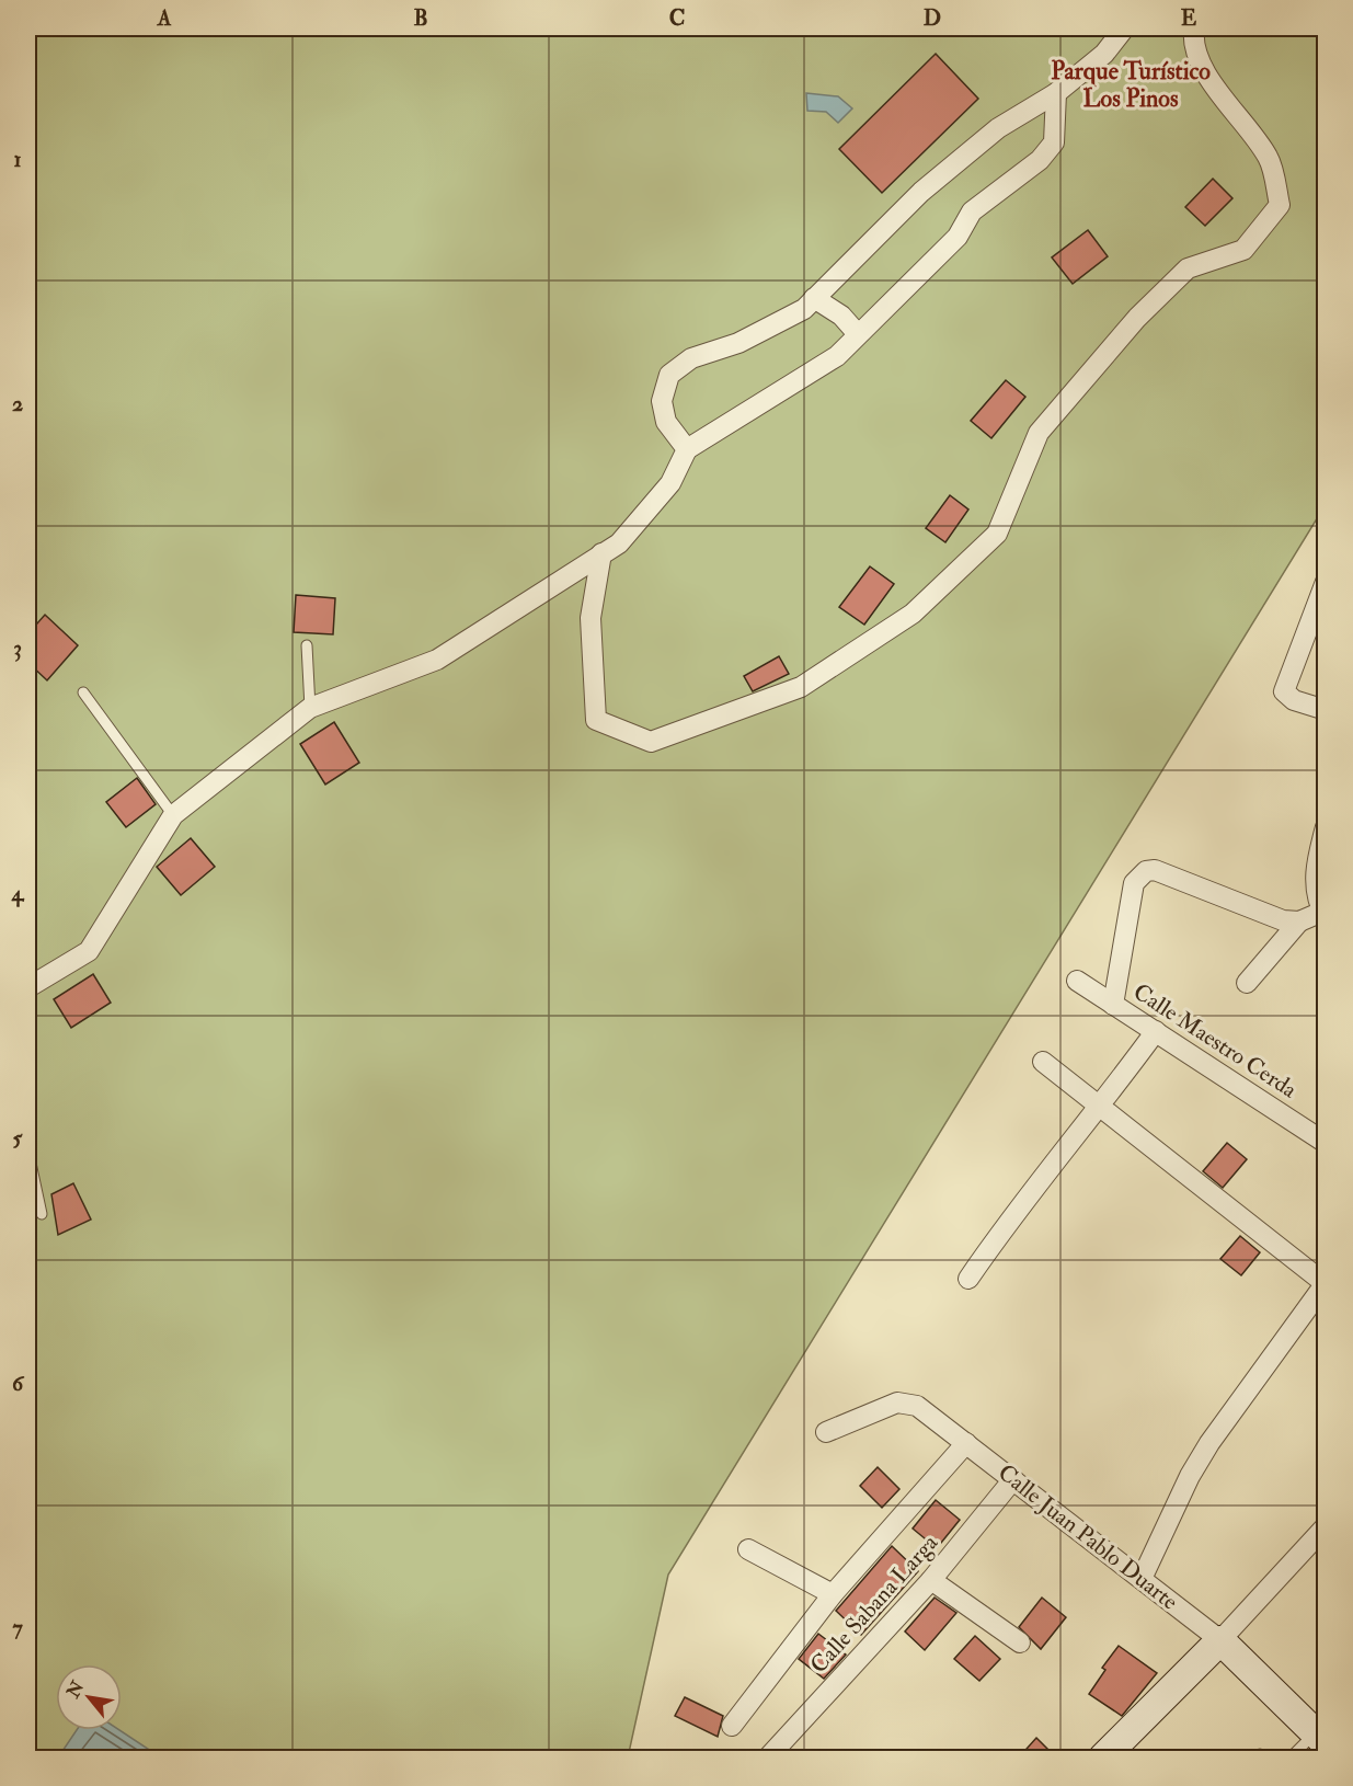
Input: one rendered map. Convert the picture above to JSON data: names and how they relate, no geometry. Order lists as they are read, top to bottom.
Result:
{
  "streets": {
    "street": ["Calle Maestro Cerda", "Calle Juan Pablo Duarte", "Calle Sabana Larga"]
  },
  "crossings": [
    ["Calle Juan Pablo Duarte", "Calle Sabana Larga"]
  ],
  "districts": ["Parque Turístico Los Pinos"],
  "north": "top left",
  "grid": {
    "columns": [
      "A",
      "B",
      "C",
      "D",
      "E"
    ],
    "rows": [
      "1",
      "2",
      "3",
      "4",
      "5",
      "6",
      "7"
    ]
  }
}
